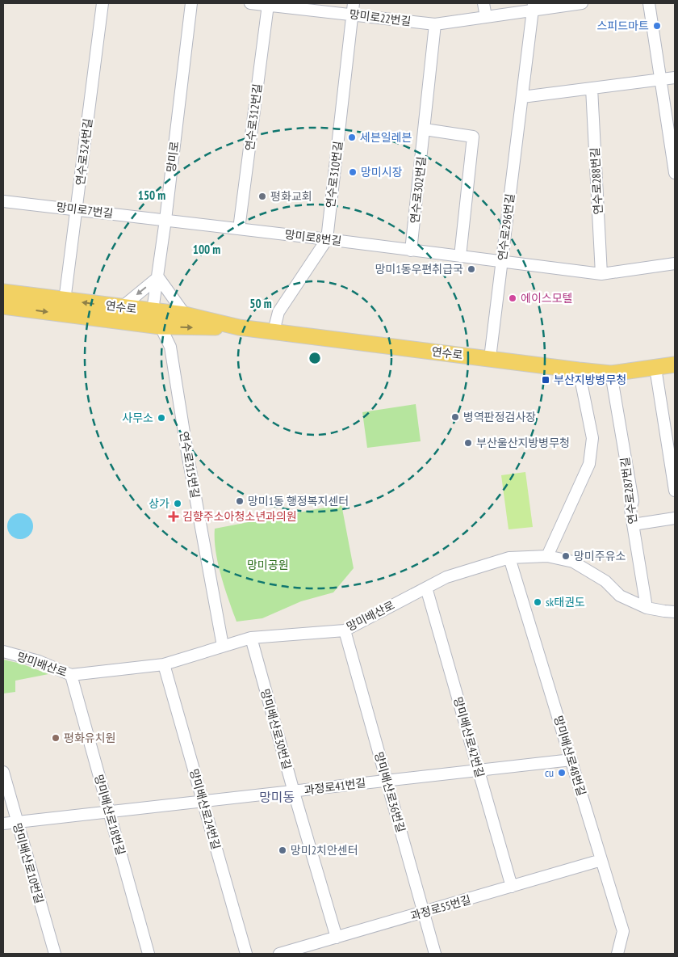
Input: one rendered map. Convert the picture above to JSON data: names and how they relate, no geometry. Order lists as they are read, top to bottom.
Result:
{
  "streets": {
    "main road": ["연수로"],
    "street": [
      "망미로22번길",
      "연수로312번길",
      "연수로324번길",
      "망미로",
      "연수로310번길",
      "연수로288번길",
      "연수로302번길",
      "망미로7번길",
      "연수로296번길",
      "망미로8번길",
      "연수로315번길",
      "연수로287번길",
      "망미배산로",
      "망미배산로30번길",
      "망미배산로42번길",
      "망미배산로48번길",
      "과정로41번길",
      "망미배산로36번길",
      "망미배산로24번길",
      "망미배산로18번길",
      "망미배산로10번길",
      "과정로55번길"
    ]
  },
  "crossings": [
    ["망미로22번길", "연수로312번길"],
    ["망미로22번길", "연수로310번길"],
    ["망미로22번길", "연수로302번길"],
    ["망미로22번길", "연수로296번길"],
    ["연수로312번길", "망미로8번길"],
    ["연수로324번길", "망미로7번길"],
    ["연수로324번길", "연수로"],
    ["망미로", "망미로7번길"],
    ["망미로", "망미로8번길"],
    ["망미로", "연수로"],
    ["망미로", "연수로315번길"],
    ["연수로310번길", "망미로8번길"],
    ["연수로310번길", "연수로"],
    ["연수로288번길", "망미로8번길"],
    ["연수로302번길", "망미로8번길"],
    ["망미로7번길", "망미로8번길"],
    ["연수로296번길", "망미로8번길"],
    ["연수로296번길", "연수로"],
    ["연수로", "연수로315번길"],
    ["연수로", "연수로287번길"],
    ["연수로315번길", "망미배산로"],
    ["연수로287번길", "망미배산로"],
    ["망미배산로", "망미배산로30번길"],
    ["망미배산로", "망미배산로42번길"],
    ["망미배산로", "망미배산로48번길"],
    ["망미배산로", "망미배산로36번길"],
    ["망미배산로", "망미배산로24번길"],
    ["망미배산로", "망미배산로18번길"],
    ["망미배산로30번길", "과정로41번길"],
    ["망미배산로30번길", "과정로55번길"],
    ["망미배산로42번길", "과정로41번길"],
    ["망미배산로42번길", "과정로55번길"],
    ["망미배산로48번길", "과정로41번길"],
    ["망미배산로48번길", "과정로55번길"],
    ["과정로41번길", "망미배산로36번길"],
    ["과정로41번길", "망미배산로24번길"],
    ["과정로41번길", "망미배산로18번길"],
    ["과정로41번길", "망미배산로10번길"],
    ["망미배산로36번길", "과정로55번길"]
  ],
  "districts": ["망미동"],
  "parks": ["망미공원"],
  "places": {
    "other": [
      "스피드마트",
      "세븐일레븐",
      "망미시장",
      "평화교회",
      "망미1동우편취급국",
      "에이스모텔",
      "병역판정검사장",
      "사무소",
      "부산울산지방병무청",
      "망미1동 행정복지센터",
      "상가",
      "망미주유소",
      "sk태권도",
      "평화유치원",
      "cu",
      "망미2치안센터"
    ],
    "transit": ["부산지방병무청"],
    "health": ["김향주소아청소년과의원"]
  },
  "rings": ["150 m", "100 m", "50 m"]
}
